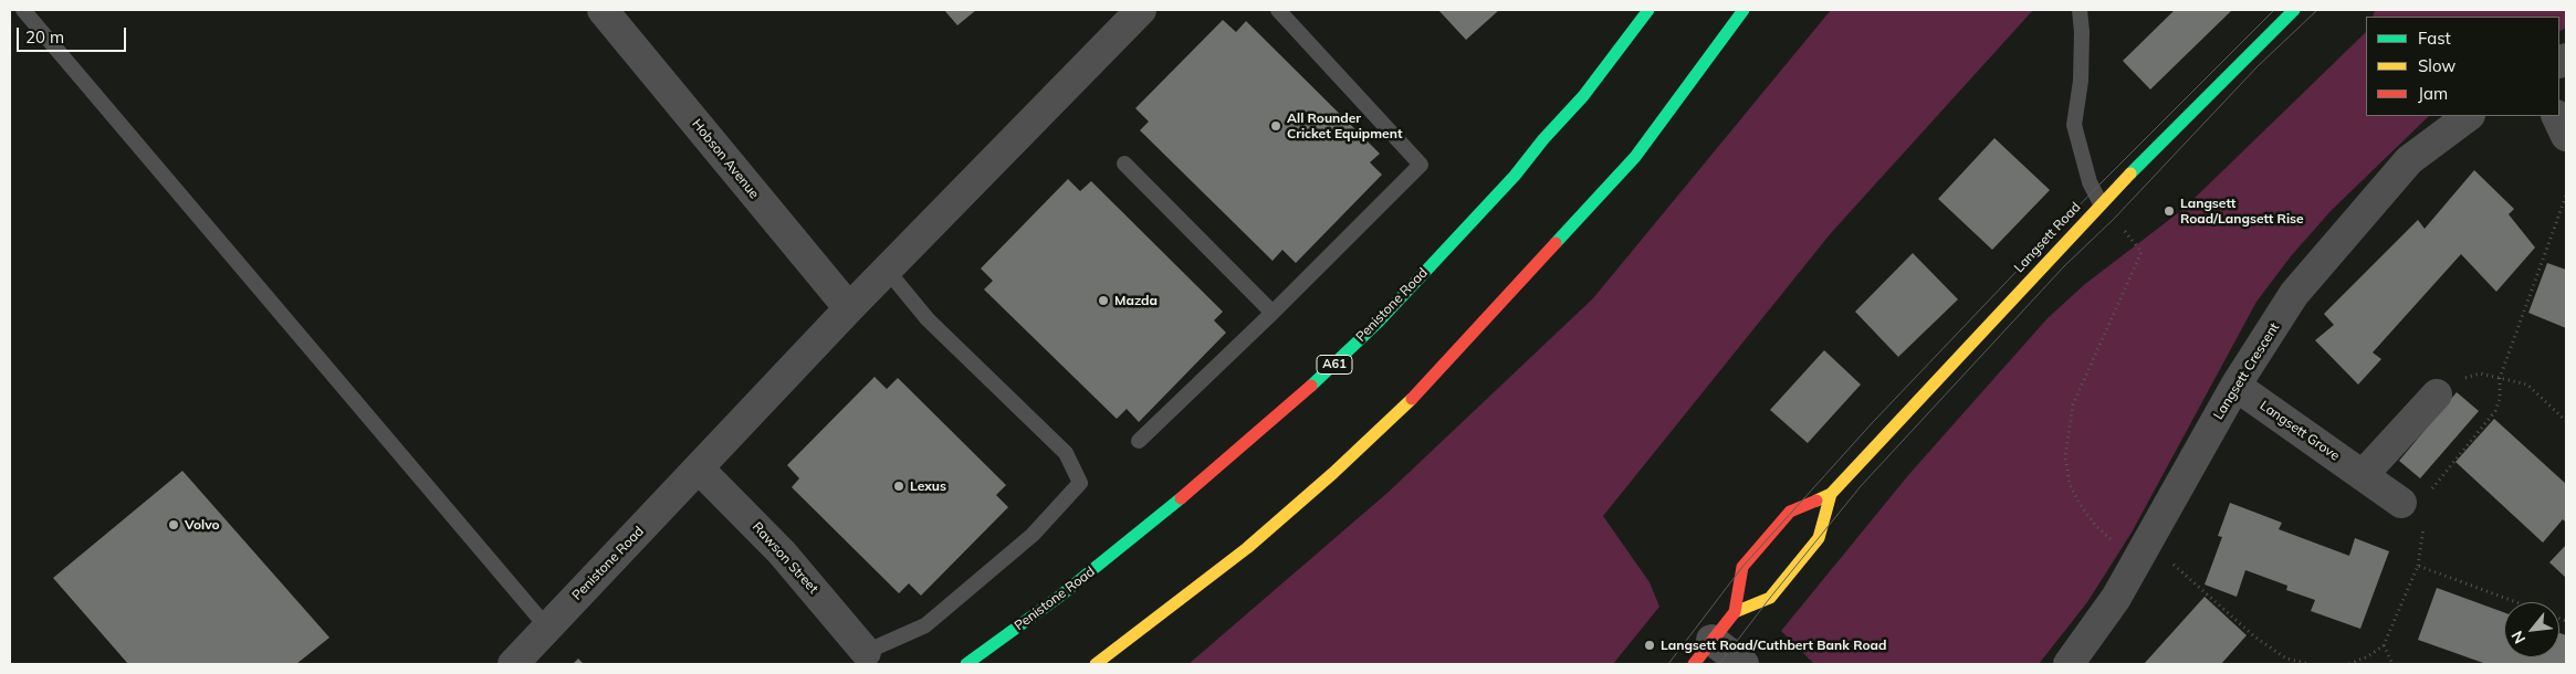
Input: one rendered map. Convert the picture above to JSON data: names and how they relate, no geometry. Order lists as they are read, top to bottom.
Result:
{
  "streets": {
    "main road": ["Langsett Road", "Penistone Road", "A61"],
    "street": [
      "Hobson Avenue",
      "Langsett Crescent",
      "Langsett Grove",
      "Rawson Street"
    ]
  },
  "crossings": [
    ["Hobson Avenue", "Penistone Road"],
    ["Penistone Road", "Rawson Street"],
    ["Langsett Crescent", "Langsett Grove"]
  ],
  "places": [
    "All Rounder Cricket Equipment",
    "Langsett Road/Langsett Rise",
    "Mazda",
    "Lexus",
    "Volvo",
    "Langsett Road/Cuthbert Bank Road"
  ],
  "legend": ["Fast", "Slow", "Jam"],
  "scale_bar": "20 m",
  "north": "bottom left"
}
